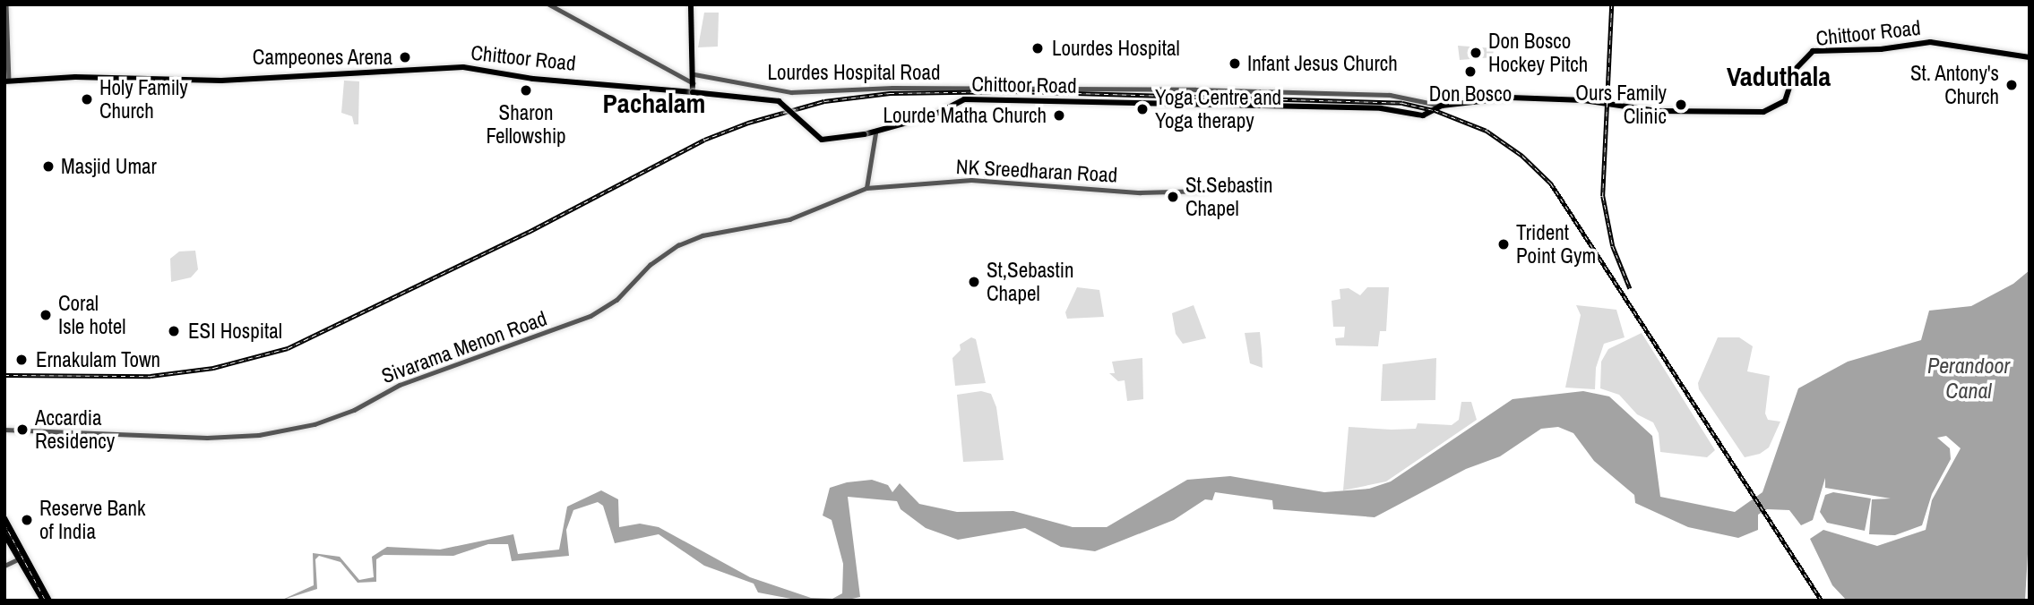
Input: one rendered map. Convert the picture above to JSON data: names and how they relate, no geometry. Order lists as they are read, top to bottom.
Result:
{
  "streets": {
    "main road": ["Chittoor Road"],
    "street": ["Lourdes Hospital Road", "NK Sreedharan Road", "Sivarama Menon Road"]
  },
  "crossings": [
    ["Chittoor Road", "Lourdes Hospital Road"],
    ["NK Sreedharan Road", "Sivarama Menon Road"]
  ],
  "districts": ["Vaduthala", "Pachalam"],
  "water": ["Perandoor Canal"],
  "places": [
    "Lourdes Hospital",
    "Don Bosco Hockey Pitch",
    "Campeones Arena",
    "Infant Jesus Church",
    "Don Bosco",
    "St. Antony's Church",
    "Sharon Fellowship",
    "Holy Family Church",
    "Ours Family Clinic",
    "Yoga Centre and Yoga therapy",
    "Lourde Matha Church",
    "Masjid Umar",
    "St.Sebastin Chapel",
    "Trident Point Gym",
    "St,Sebastin Chapel",
    "Coral Isle hotel",
    "ESI Hospital",
    "Ernakulam Town",
    "Accardia Residency",
    "Reserve Bank of India"
  ]
}
